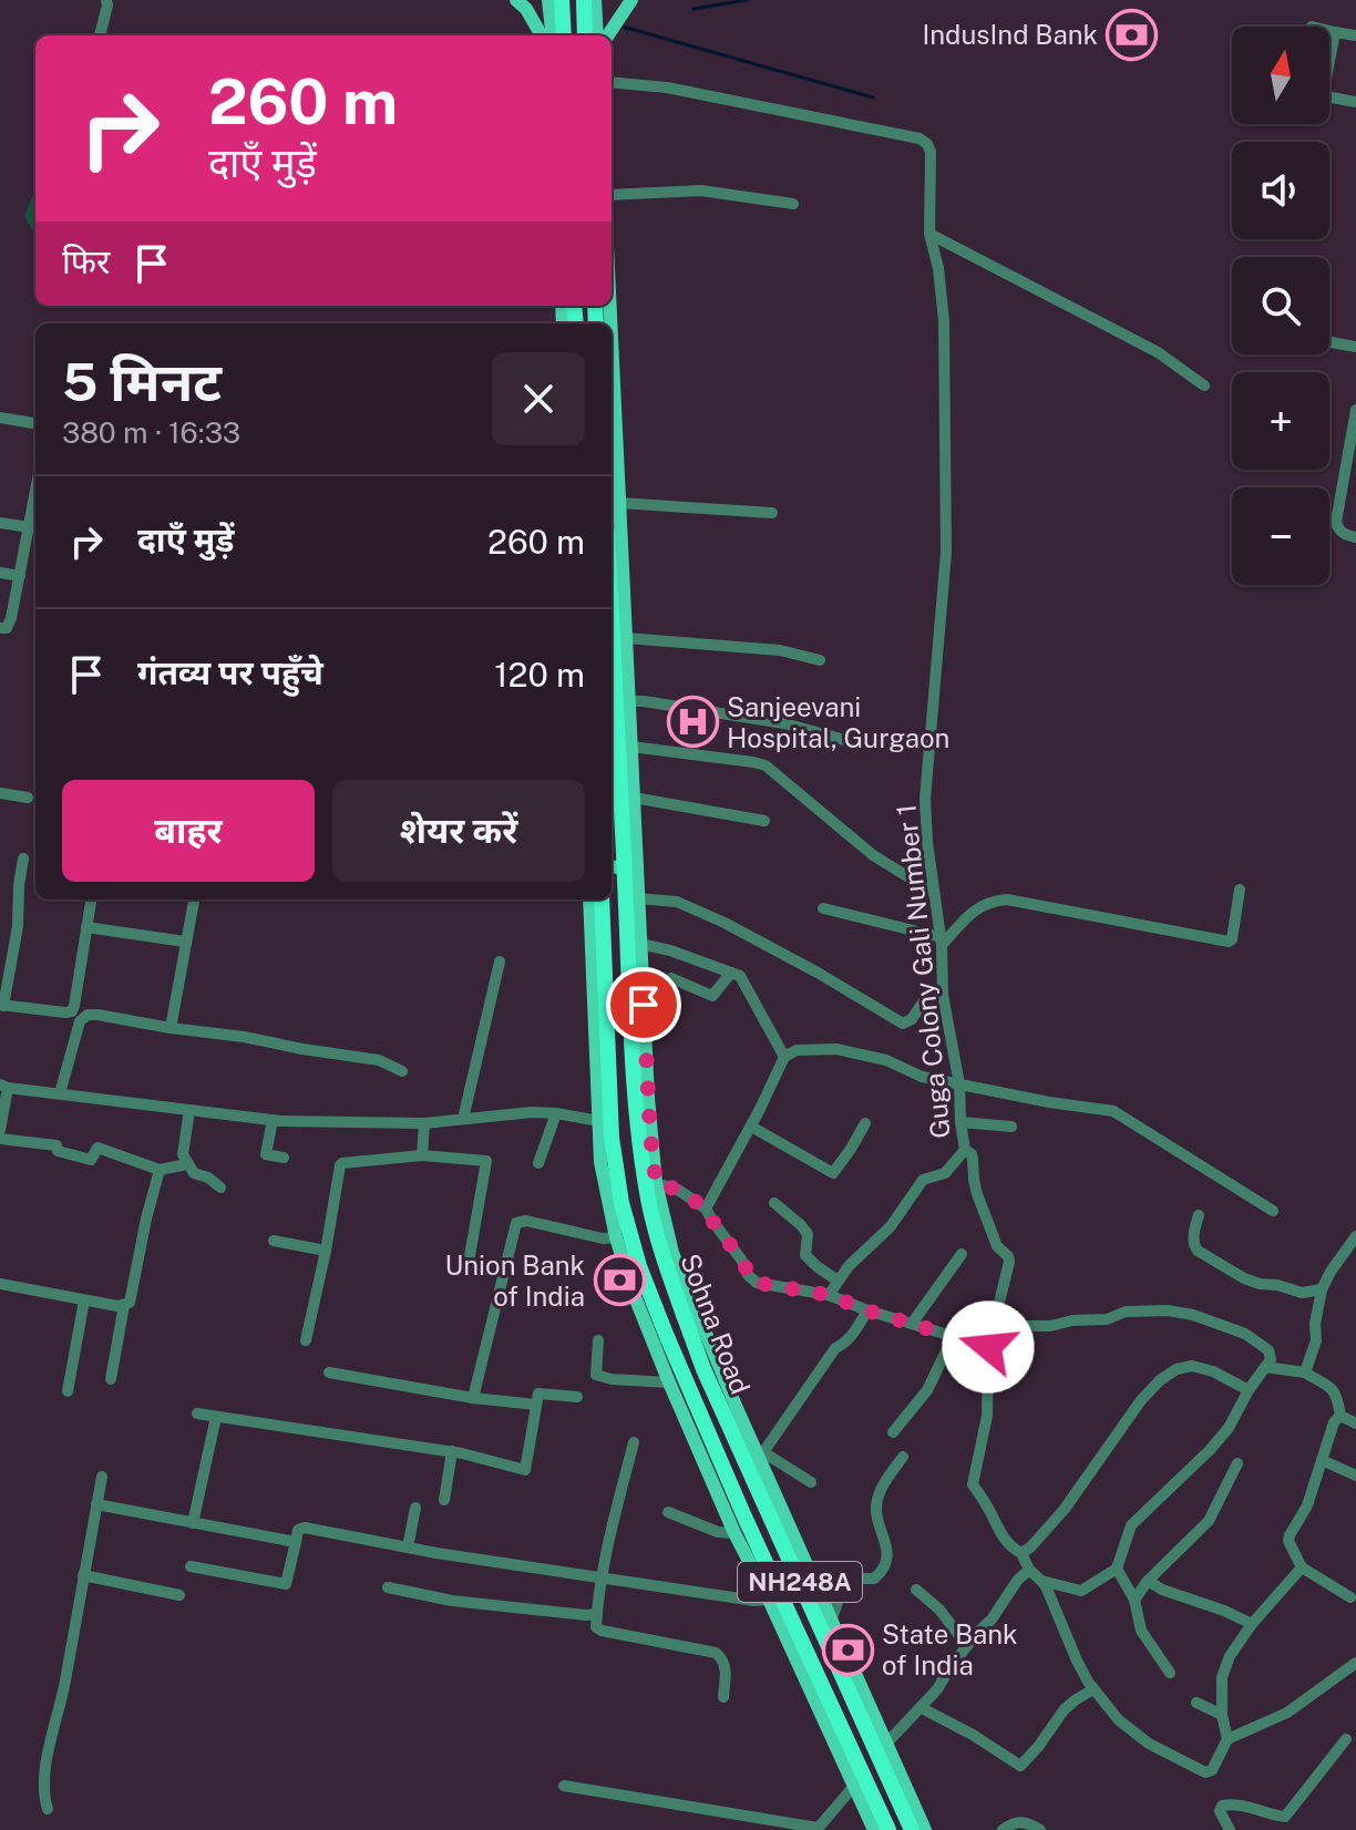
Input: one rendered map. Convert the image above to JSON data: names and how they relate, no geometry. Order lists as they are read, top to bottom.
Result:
{
  "streets": {
    "highway": ["Sohna Road", "NH248A"],
    "street": ["Guga Colony Gali Number 1"]
  },
  "places": {
    "bank": ["IndusInd Bank", "Union Bank of India", "State Bank of India"],
    "hospital": ["Sanjeevani Hospital, Gurgaon"]
  },
  "north": "top",
  "page": {
    "map_buttons": ["+", "−"],
    "turn": ["260 m", "दाएँ मुड़ें"],
    "then": "फिर",
    "heading": ["5 मिनट", "380 m · 16:33"],
    "list": [
      {
        "name": "दाएँ मुड़ें",
        "value": "260 m"
      },
      {
        "name": "गंतव्य पर पहुँचे",
        "value": "120 m"
      }
    ],
    "buttons": ["बाहर", "शेयर करें"]
  }
}
